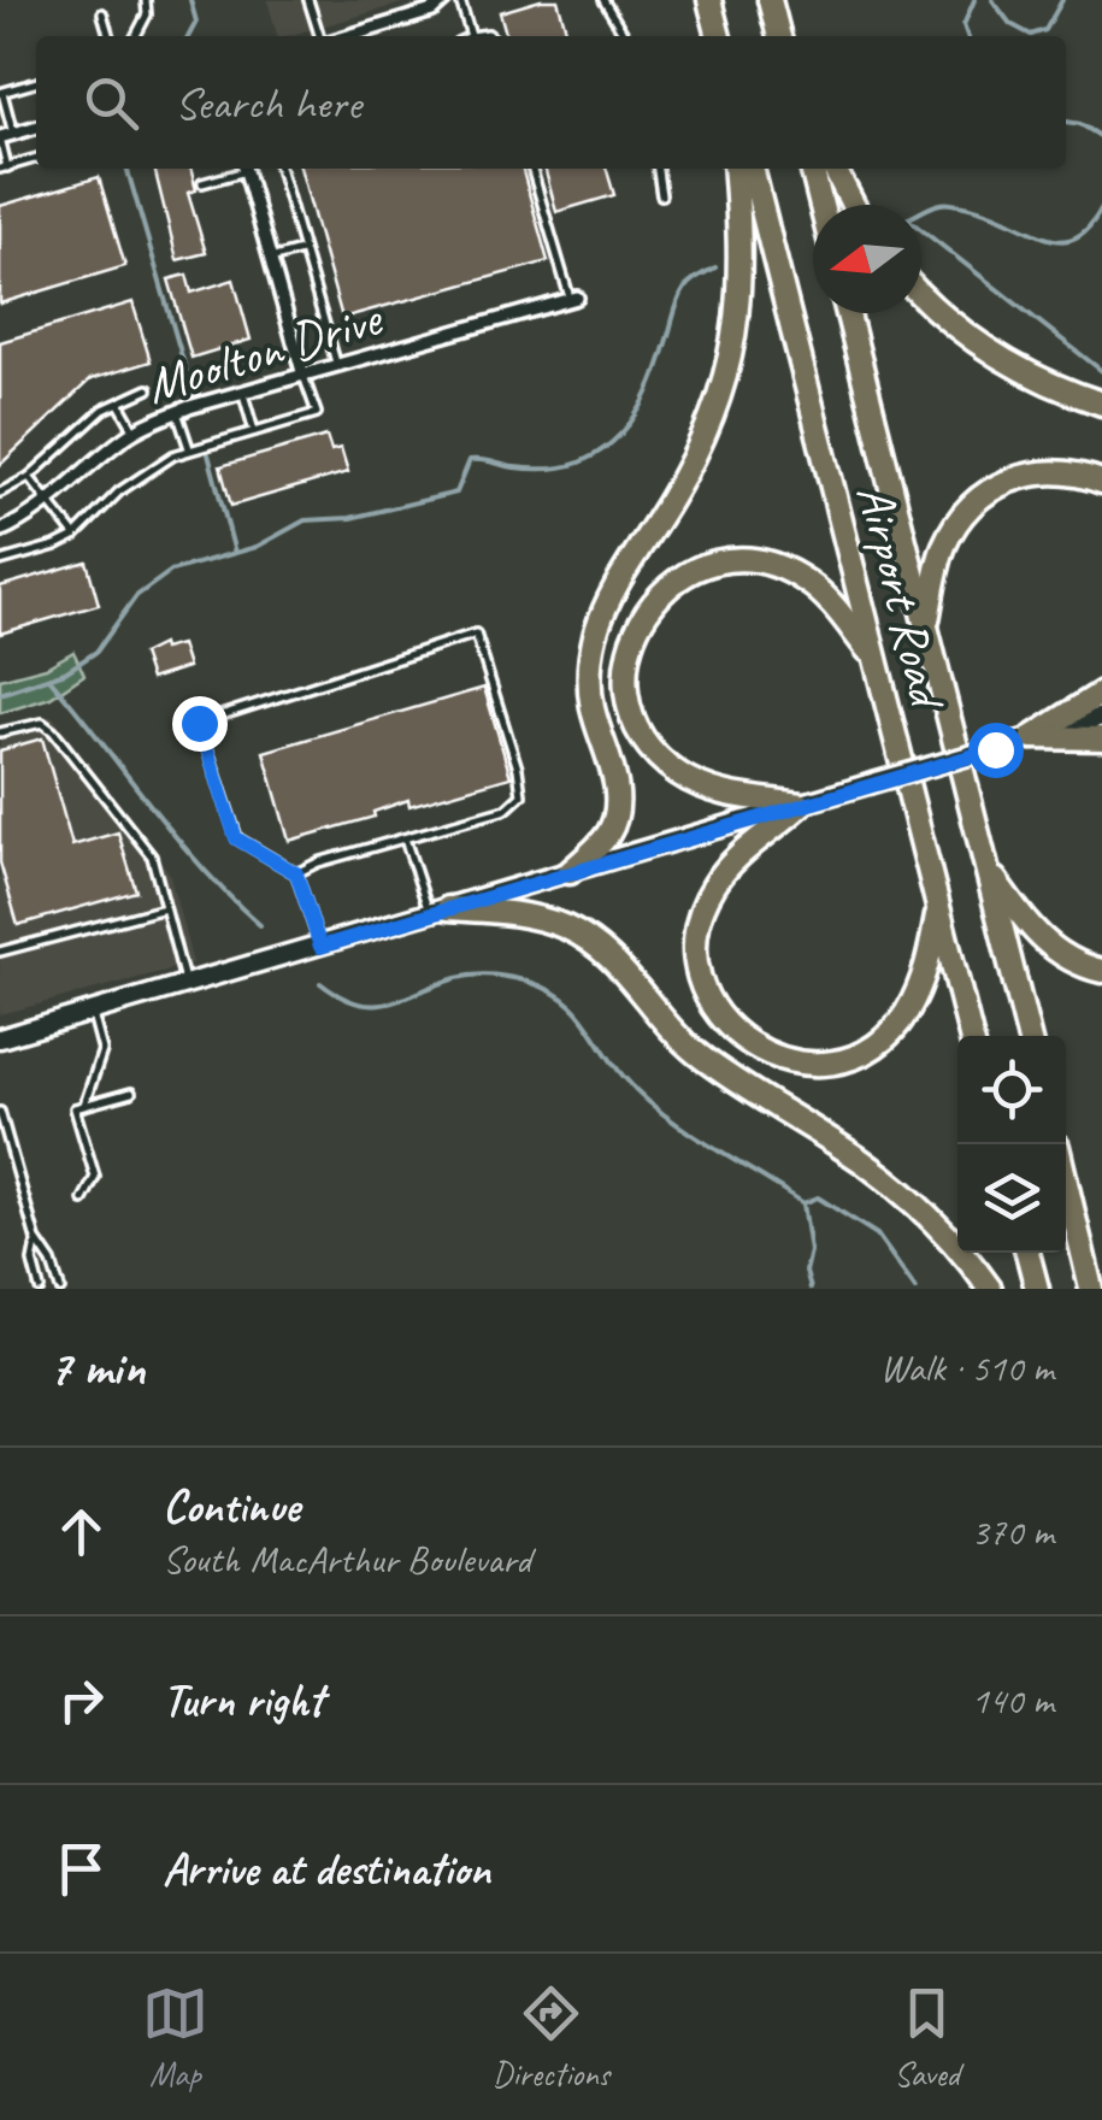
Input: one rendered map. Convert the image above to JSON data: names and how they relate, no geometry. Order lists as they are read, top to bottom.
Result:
{
  "streets": {
    "highway": ["Airport Road"],
    "street": ["Moolton Drive"]
  },
  "north": "left",
  "page": {
    "search": "Search here",
    "heading": ["7 min", "Walk · 510 m"],
    "list": [
      ["Continue", "South MacArthur Boulevard", "370 m"],
      ["Turn right", "140 m"],
      "Arrive at destination"
    ],
    "nav": ["Map", "Directions", "Saved"]
  }
}
